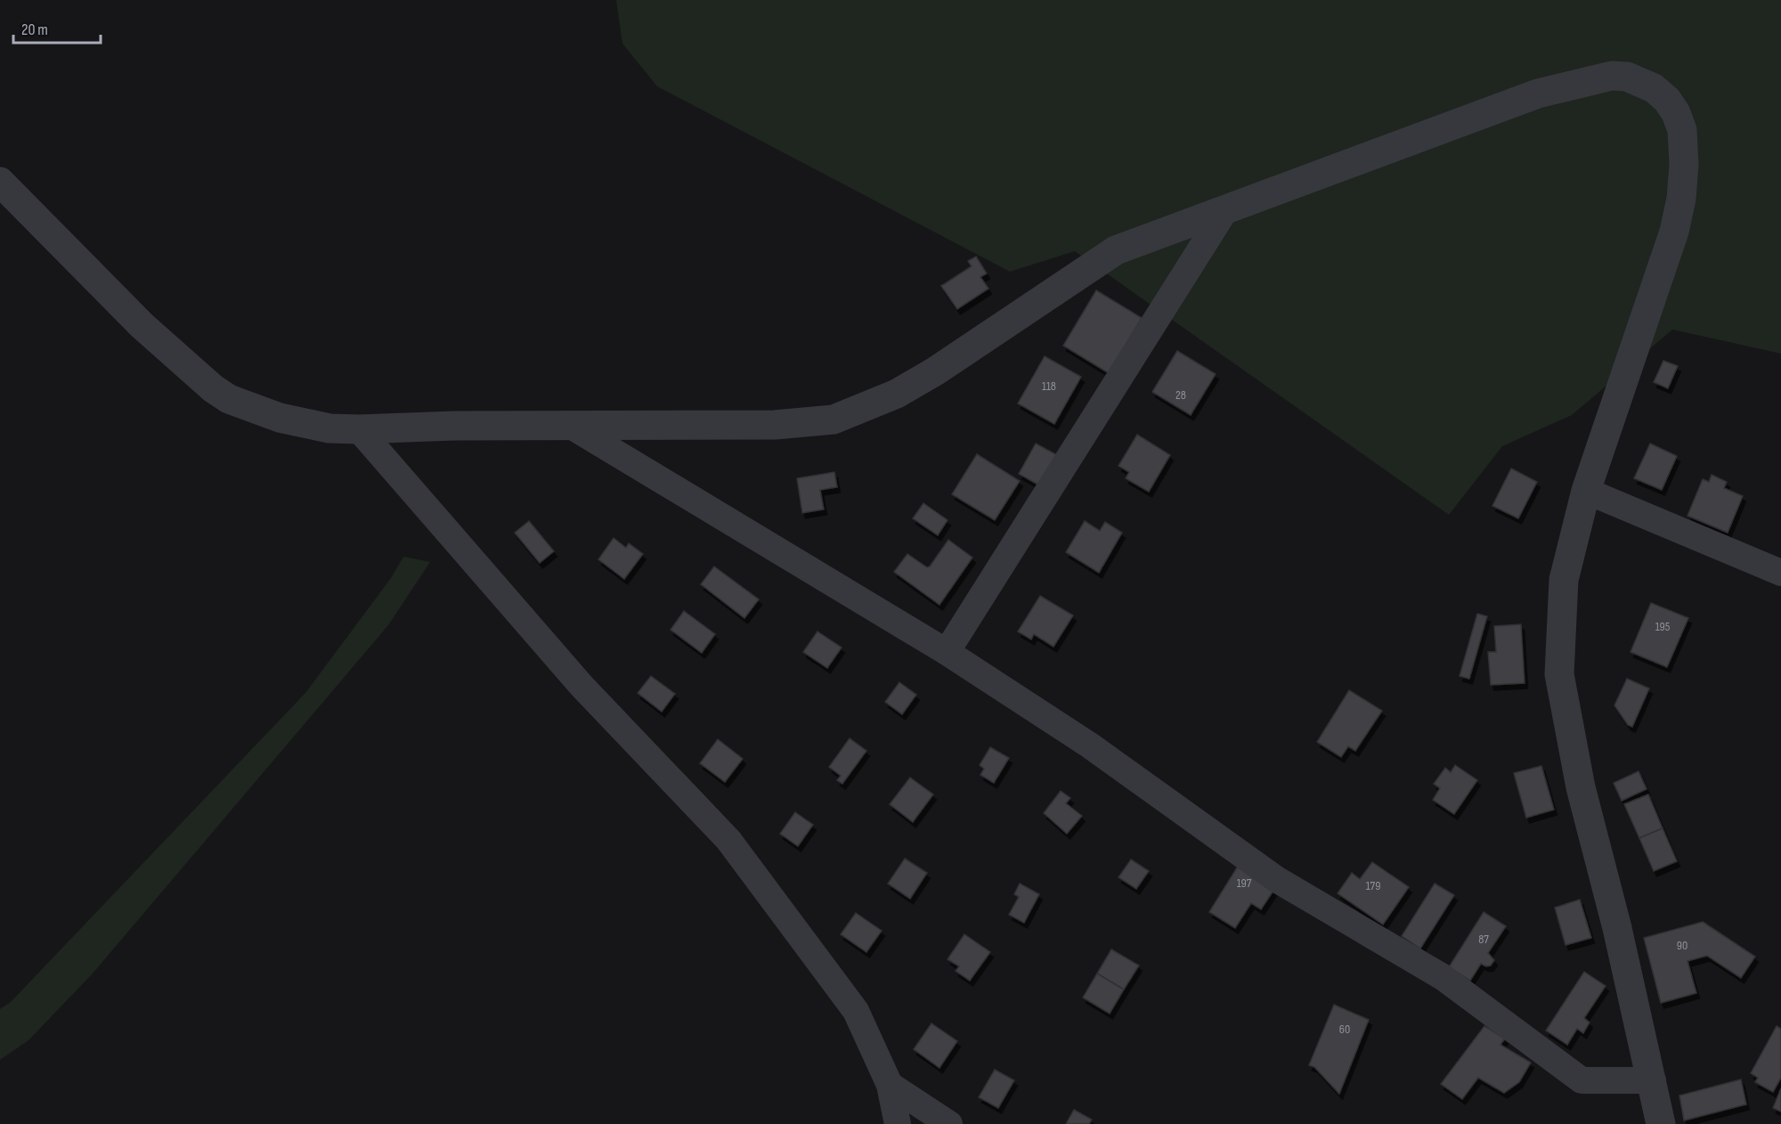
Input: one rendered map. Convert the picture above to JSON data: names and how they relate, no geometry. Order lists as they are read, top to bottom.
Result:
{
  "house_numbers": [
    "118",
    "28",
    "195",
    "197",
    "179",
    "87",
    "90",
    "60"
  ],
  "scale_bar": "20 m"
}
